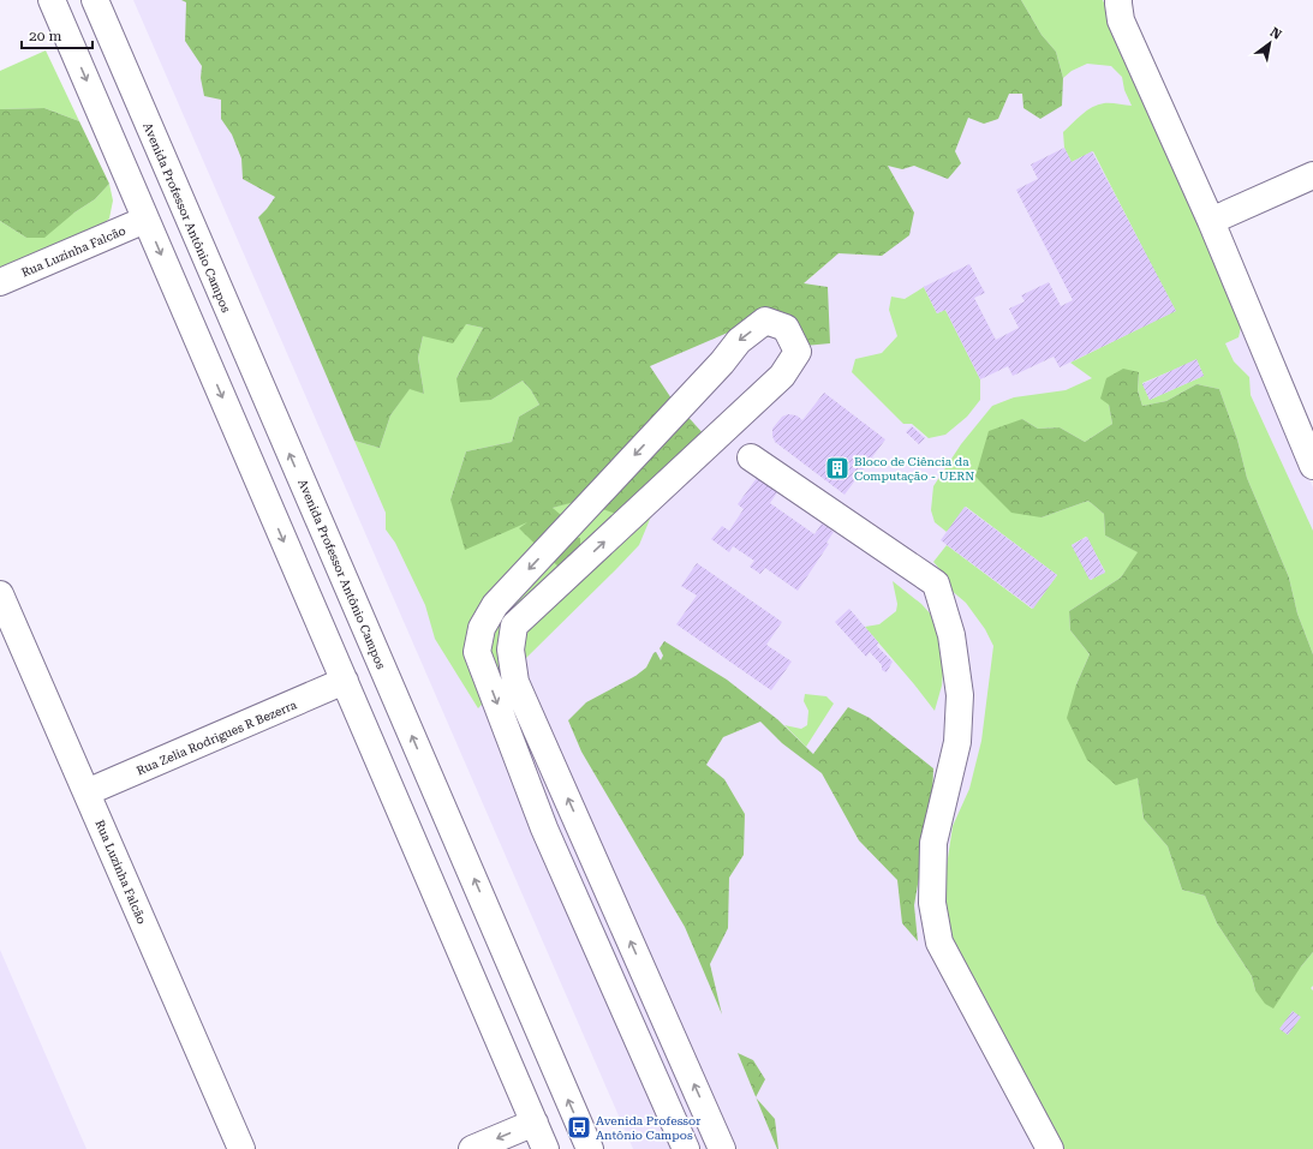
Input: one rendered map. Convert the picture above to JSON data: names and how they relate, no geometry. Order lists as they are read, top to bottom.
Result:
{
  "streets": {
    "street": ["Avenida Professor Antônio Campos", "Rua Luzinha Falcão", "Rua Zelia Rodrigues R Bezerra"]
  },
  "crossings": [
    ["Rua Luzinha Falcão", "Rua Zelia Rodrigues R Bezerra"]
  ],
  "places": {
    "building": ["Bloco de Ciência da Computação - UERN"],
    "bus stop": ["Avenida Professor Antônio Campos"]
  },
  "scale_bar": "20 m",
  "north": "top right"
}
